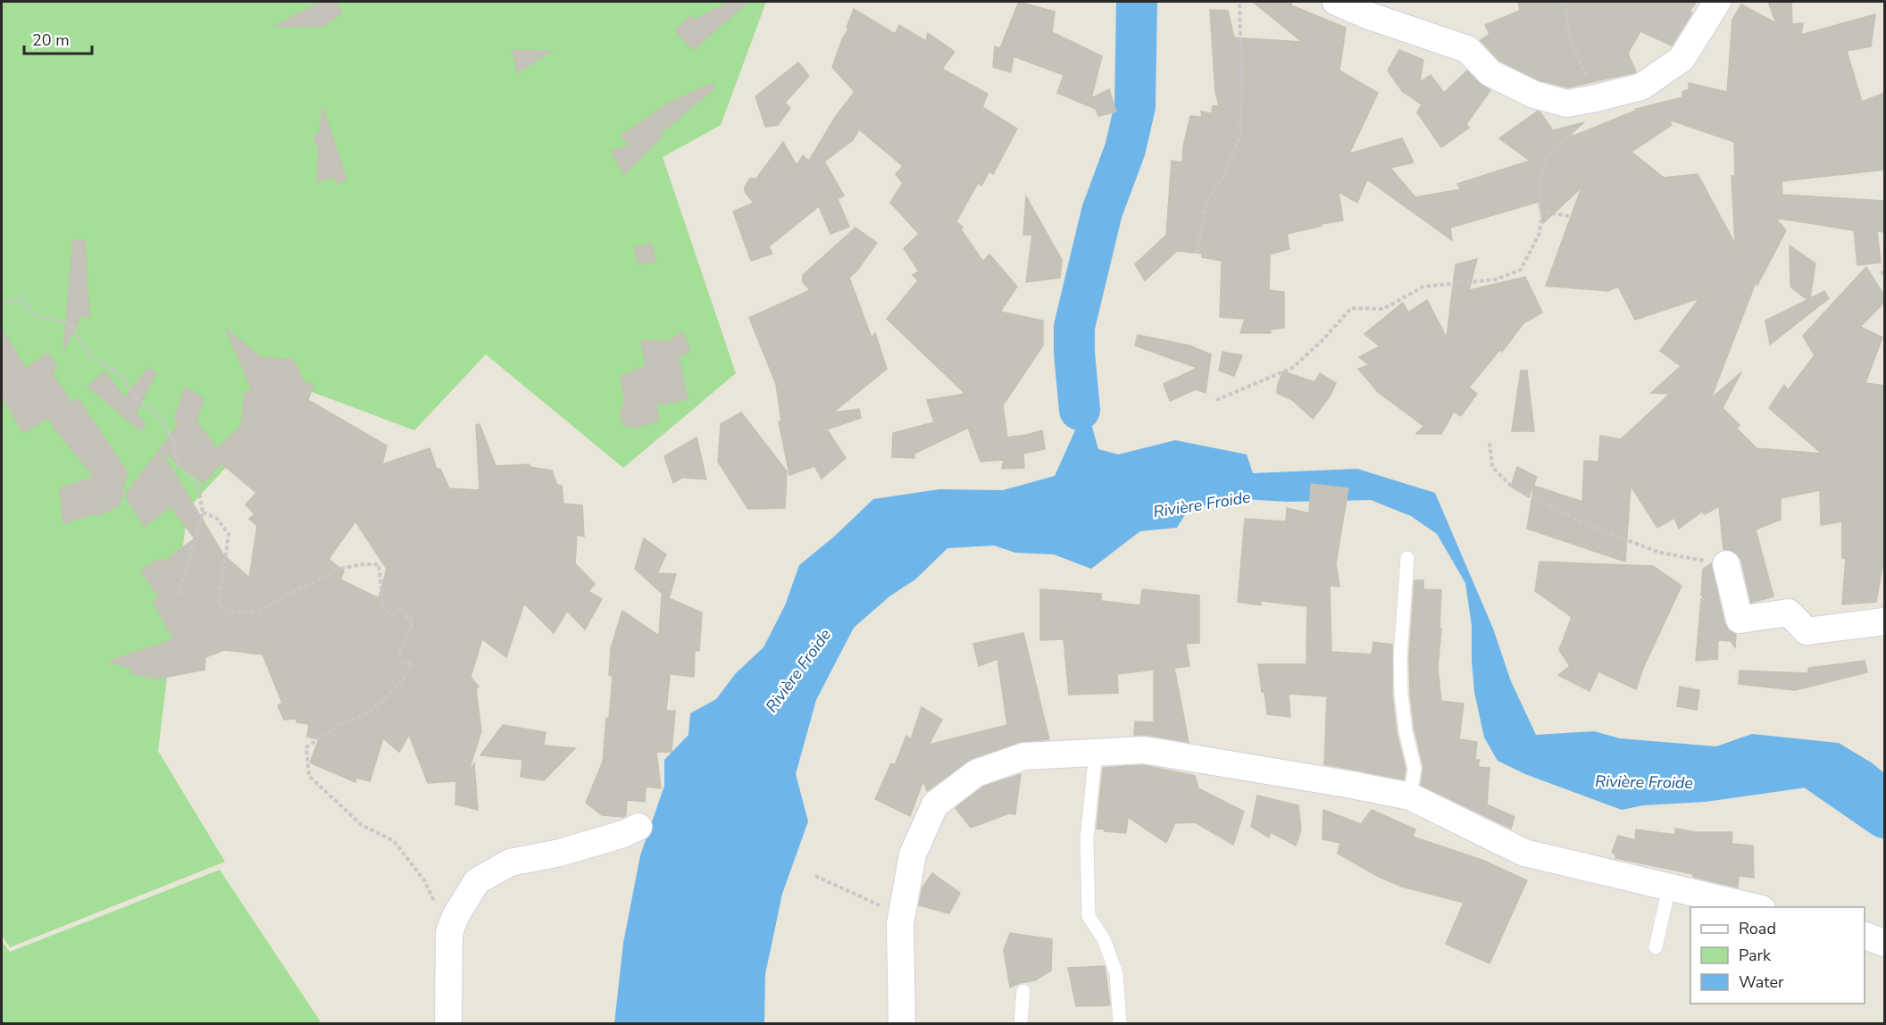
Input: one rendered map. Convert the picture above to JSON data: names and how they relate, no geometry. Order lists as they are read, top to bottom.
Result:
{
  "water": ["Rivière Froide"],
  "legend": ["Road", "Park", "Water"],
  "scale_bar": "20 m"
}
